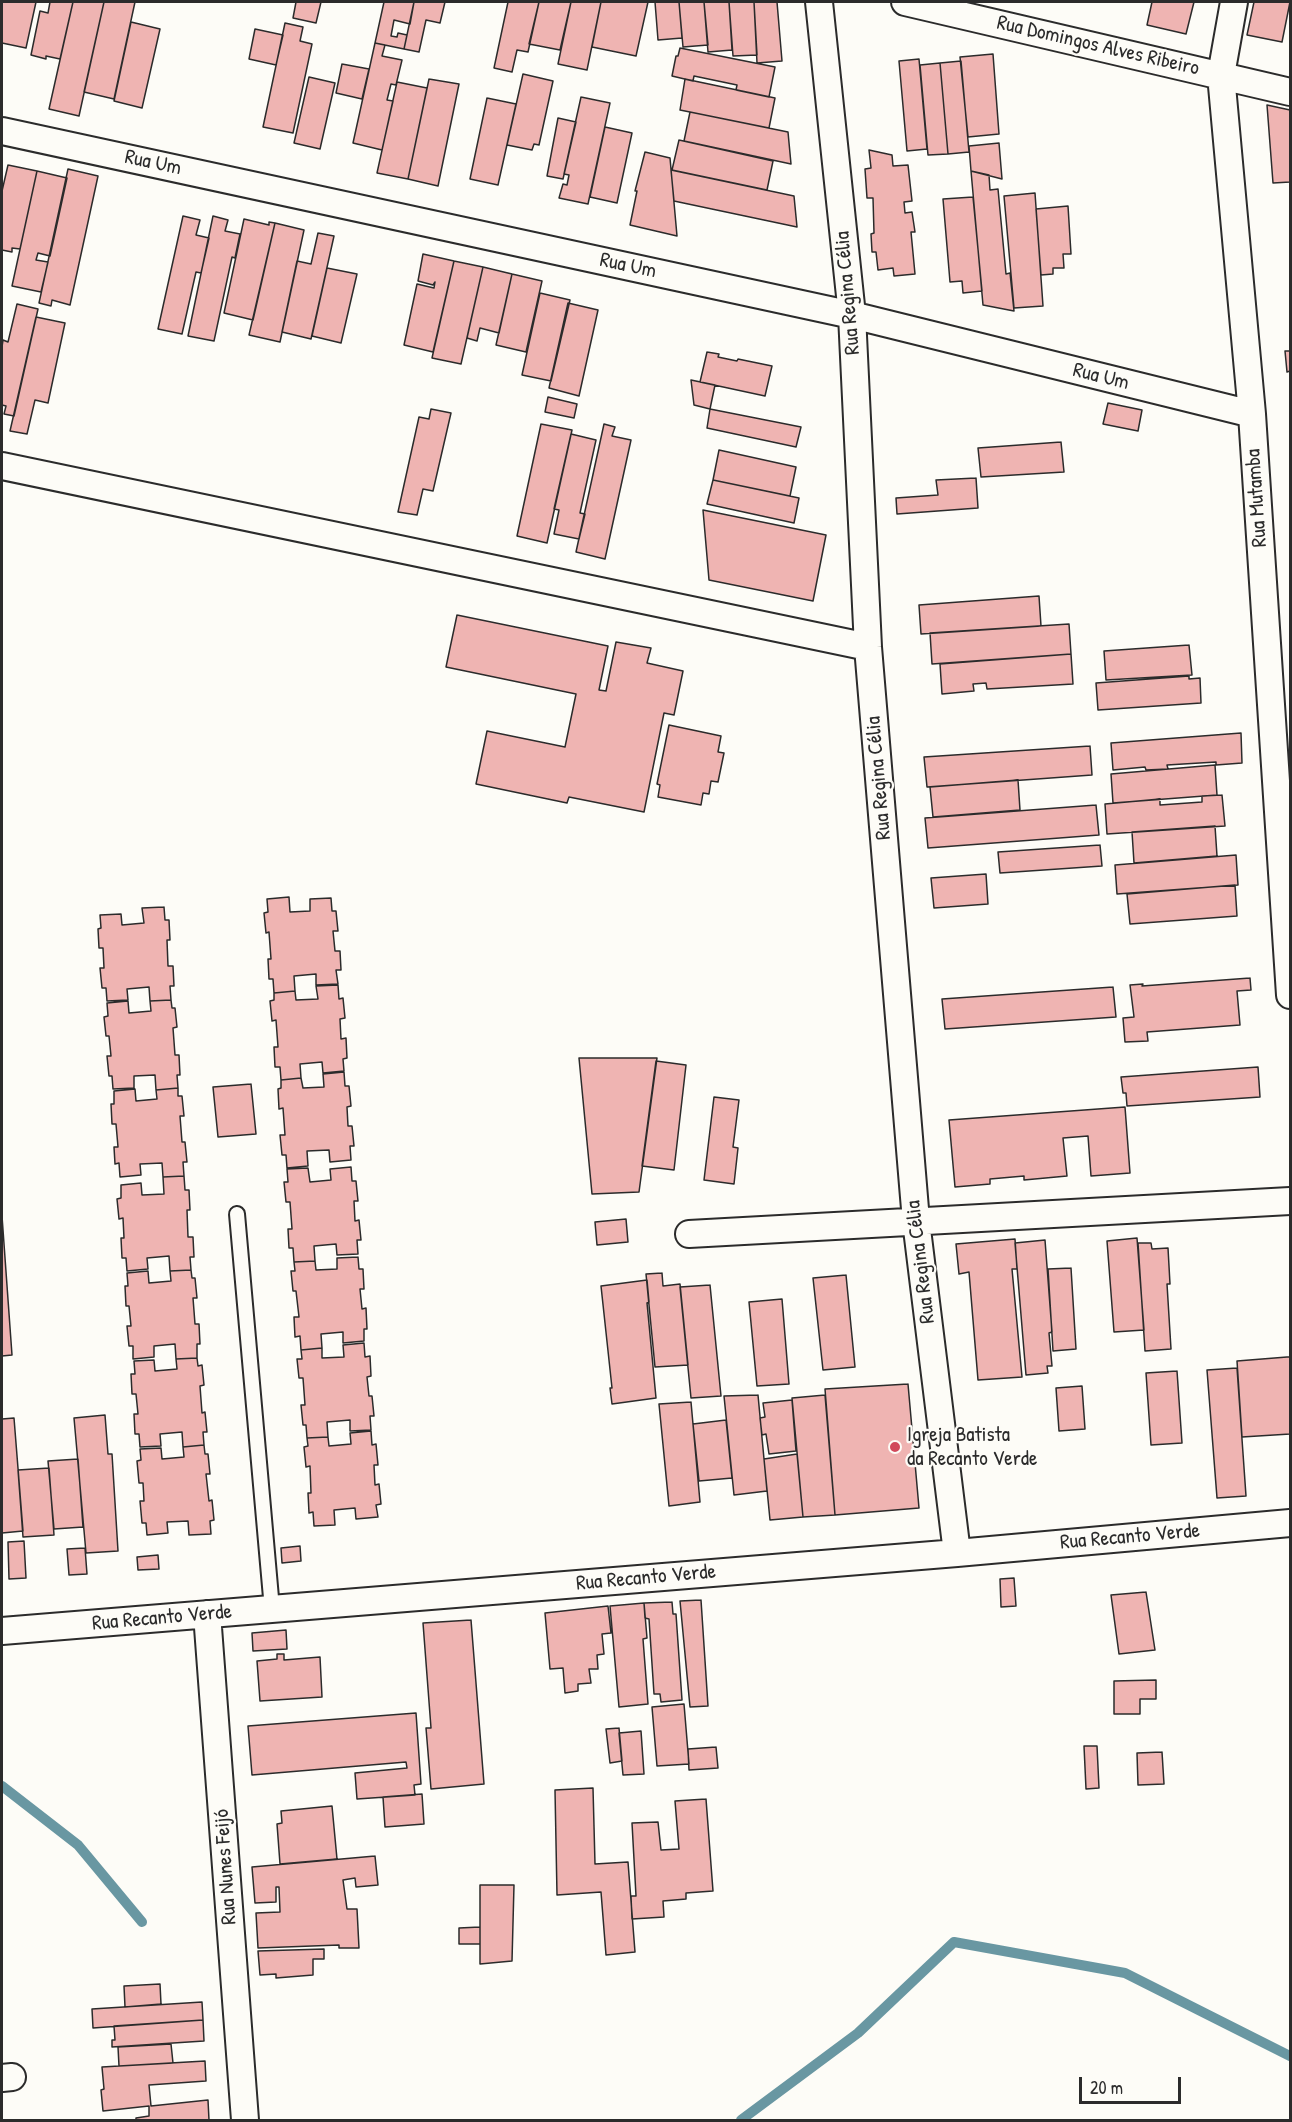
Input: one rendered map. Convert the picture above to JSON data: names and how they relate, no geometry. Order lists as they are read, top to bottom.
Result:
{
  "streets": {
    "street": [
      "Rua Domingos Alves Ribeiro",
      "Rua Um",
      "Rua Regina Célia",
      "Rua Mutamba",
      "Rua Recanto Verde",
      "Rua Nunes Feijó"
    ]
  },
  "crossings": [
    ["Rua Domingos Alves Ribeiro", "Rua Mutamba"],
    ["Rua Um", "Rua Regina Célia"],
    ["Rua Um", "Rua Mutamba"],
    ["Rua Regina Célia", "Rua Recanto Verde"],
    ["Rua Recanto Verde", "Rua Nunes Feijó"]
  ],
  "places": ["Igreja Batista da Recanto Verde"],
  "scale_bar": "20 m"
}
